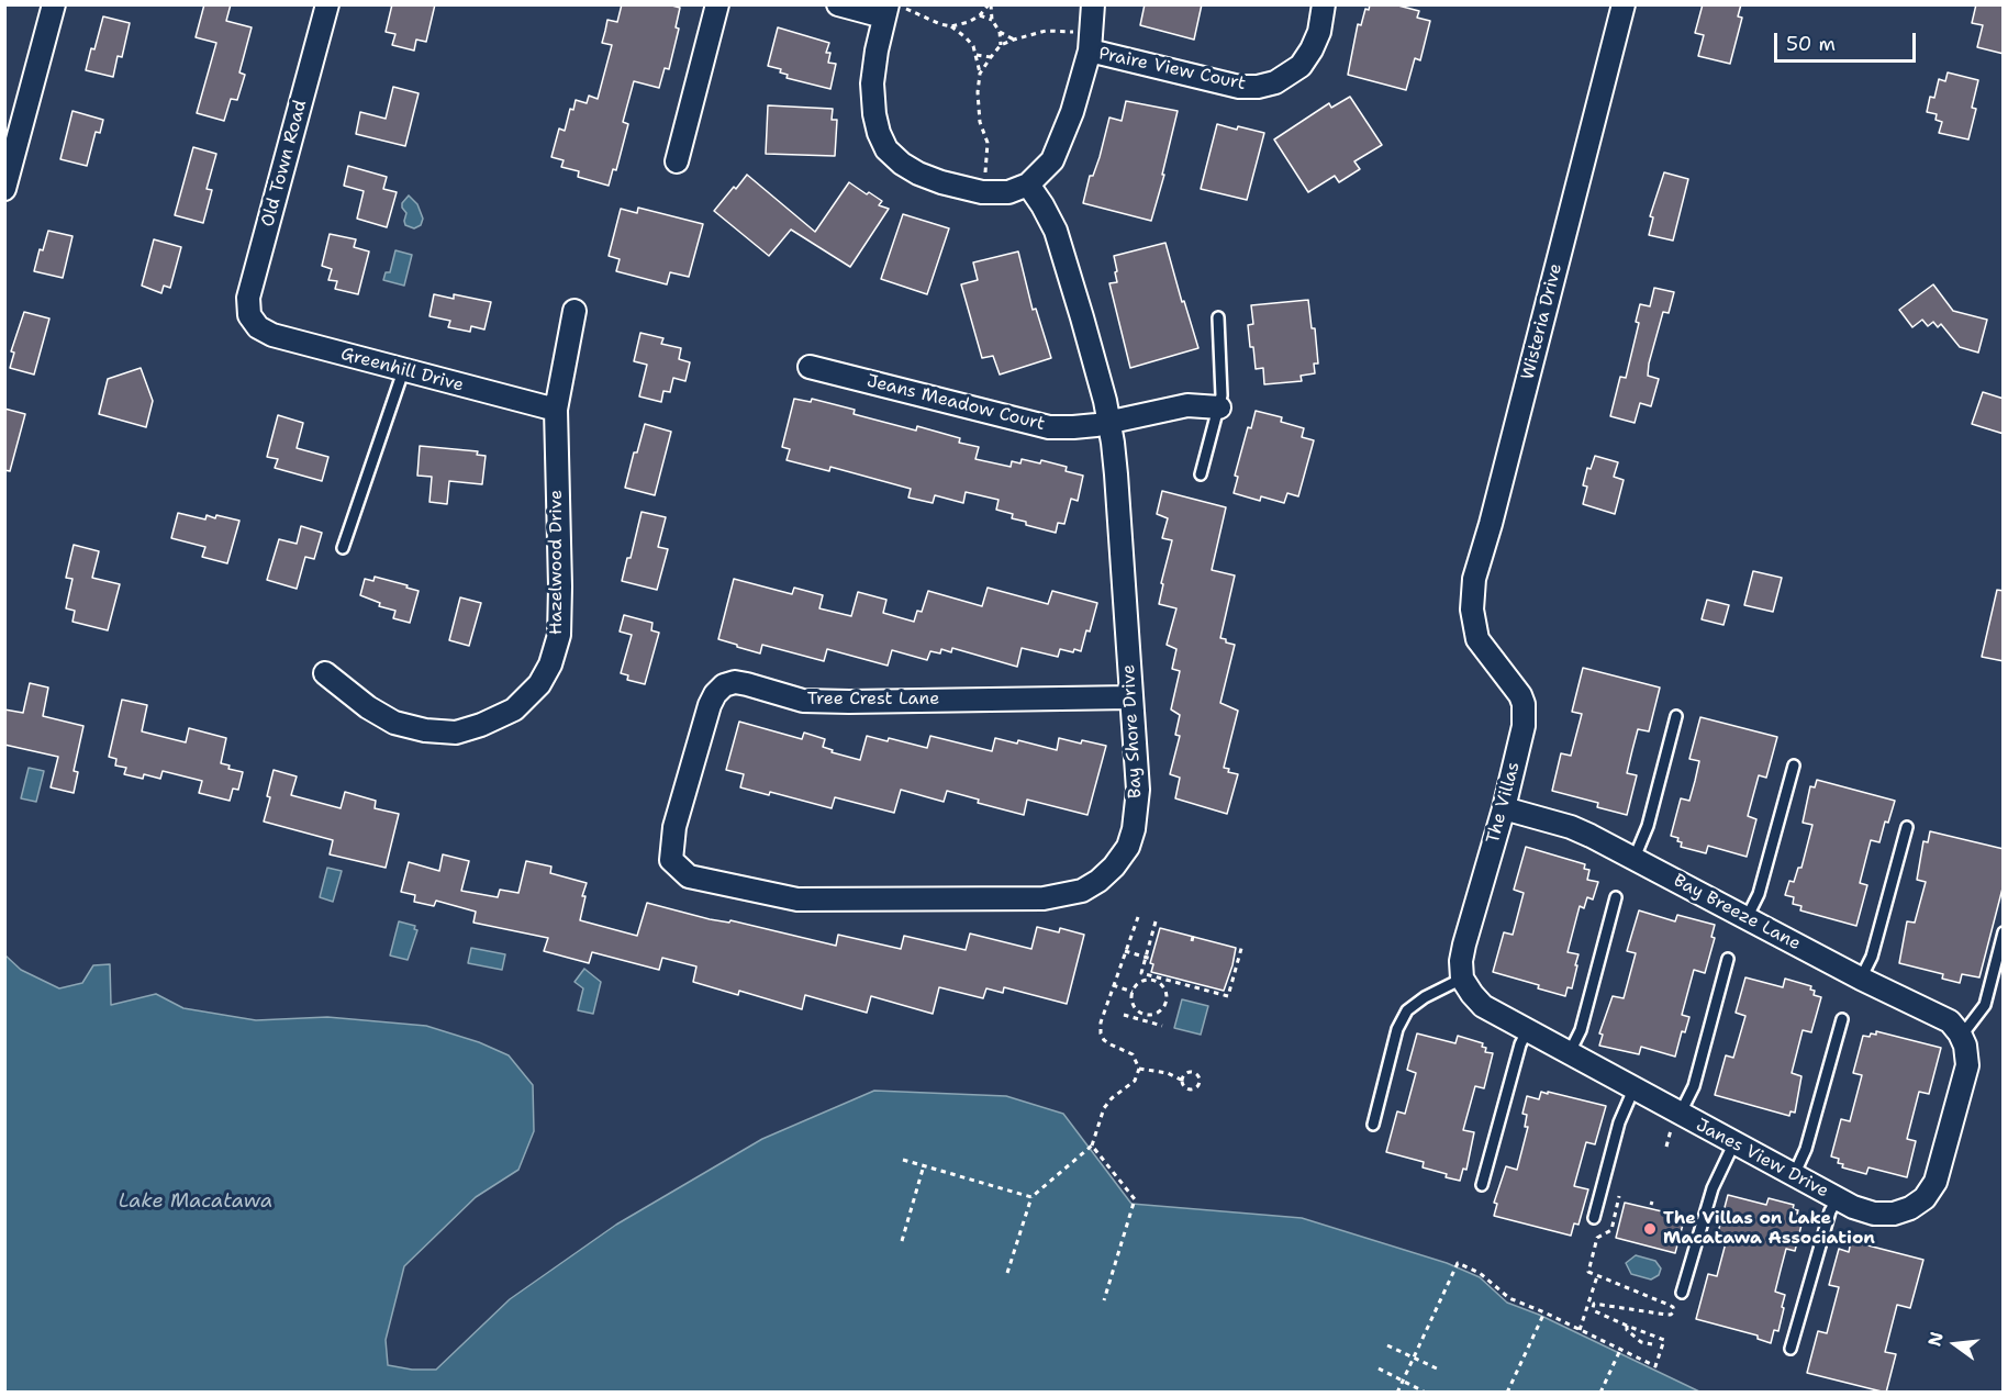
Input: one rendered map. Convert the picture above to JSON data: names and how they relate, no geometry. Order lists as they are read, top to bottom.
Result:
{
  "streets": {
    "street": [
      "Praire View Court",
      "Old Town Road",
      "Wisteria Drive",
      "Greenhill Drive",
      "Jeans Meadow Court",
      "Hazelwood Drive",
      "Tree Crest Lane",
      "Bay Shore Drive",
      "The Villas",
      "Bay Breeze Lane",
      "Janes View Drive"
    ]
  },
  "crossings": [
    ["Old Town Road", "Greenhill Drive"],
    ["Wisteria Drive", "The Villas"],
    ["Greenhill Drive", "Hazelwood Drive"],
    ["Jeans Meadow Court", "Bay Shore Drive"],
    ["Tree Crest Lane", "Bay Shore Drive"],
    ["The Villas", "Bay Breeze Lane"],
    ["The Villas", "Janes View Drive"],
    ["Bay Breeze Lane", "Janes View Drive"]
  ],
  "water": ["Lake Macatawa"],
  "places": ["The Villas on Lake Macatawa Association"],
  "scale_bar": "50 m",
  "north": "left"
}
